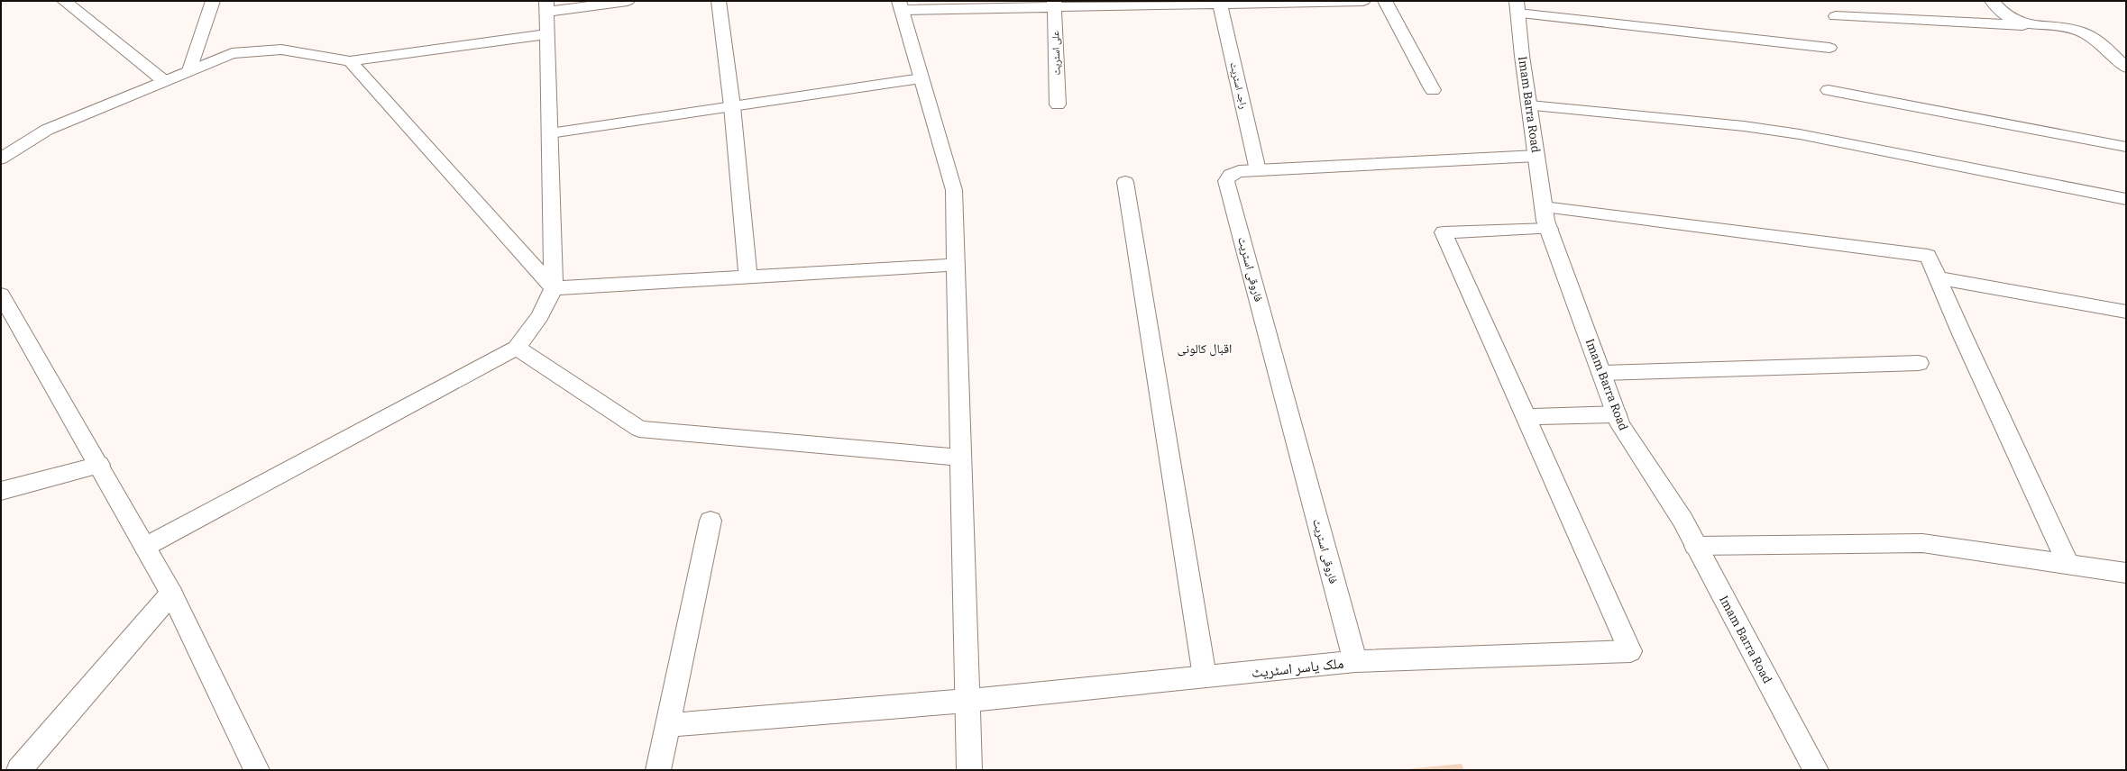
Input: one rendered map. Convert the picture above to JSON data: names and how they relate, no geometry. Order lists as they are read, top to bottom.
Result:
{
  "streets": {
    "street": [
      "علی اسٹریٹ",
      "راجہ اسٹریٹ",
      "Imam Barra Road",
      "فاروقی اسٹریٹ",
      "ملک یاسر اسٹریٹ"
    ]
  },
  "crossings": [
    ["راجہ اسٹریٹ", "فاروقی اسٹریٹ"],
    ["Imam Barra Road", "فاروقی اسٹریٹ"],
    ["فاروقی اسٹریٹ", "ملک یاسر اسٹریٹ"]
  ],
  "districts": ["اقبال کالونی"]
}
